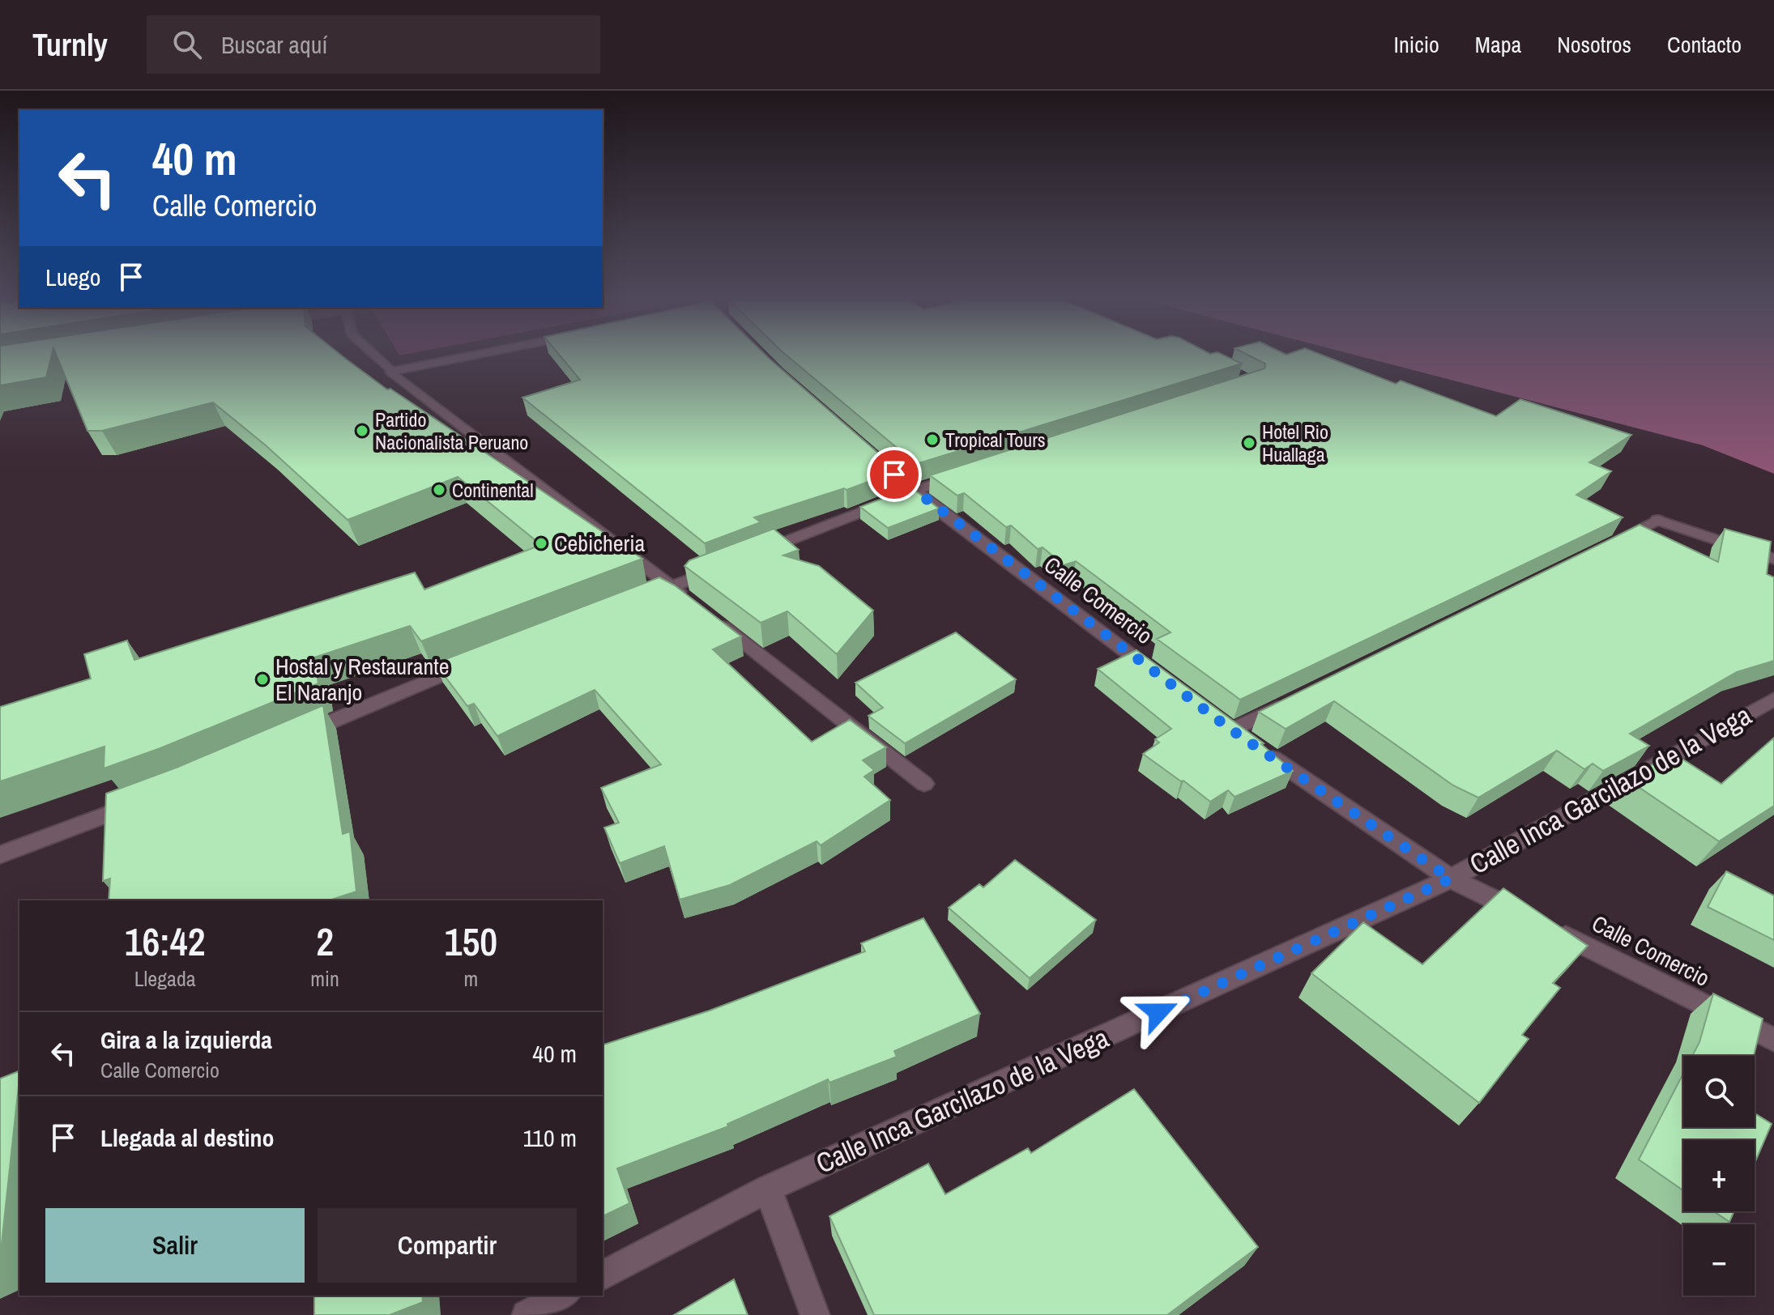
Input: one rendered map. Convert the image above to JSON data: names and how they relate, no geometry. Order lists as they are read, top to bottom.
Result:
{
  "streets": {
    "street": ["Calle Comercio", "Calle Inca Garcilazo de la Vega"]
  },
  "places": [
    "Partido Nacionalista Peruano",
    "Tropical Tours",
    "Hotel Rio Huallaga",
    "Continental",
    "Cebicheria",
    "Hostal y Restaurante El Naranjo"
  ],
  "page": {
    "header": "Turnly",
    "search": "Buscar aquí",
    "nav": [
      "Inicio",
      "Mapa",
      "Nosotros",
      "Contacto"
    ],
    "turn": ["40 m", "Calle Comercio"],
    "then": "Luego",
    "eta": [
      "16:42",
      "Llegada",
      "2",
      "min",
      "150",
      "m"
    ],
    "list": [
      {
        "name": "Gira a la izquierda",
        "note": "Calle Comercio",
        "value": "40 m"
      },
      {
        "name": "Llegada al destino",
        "value": "110 m"
      }
    ],
    "map_buttons": ["+", "−"],
    "buttons": ["Salir", "Compartir"]
  }
}
